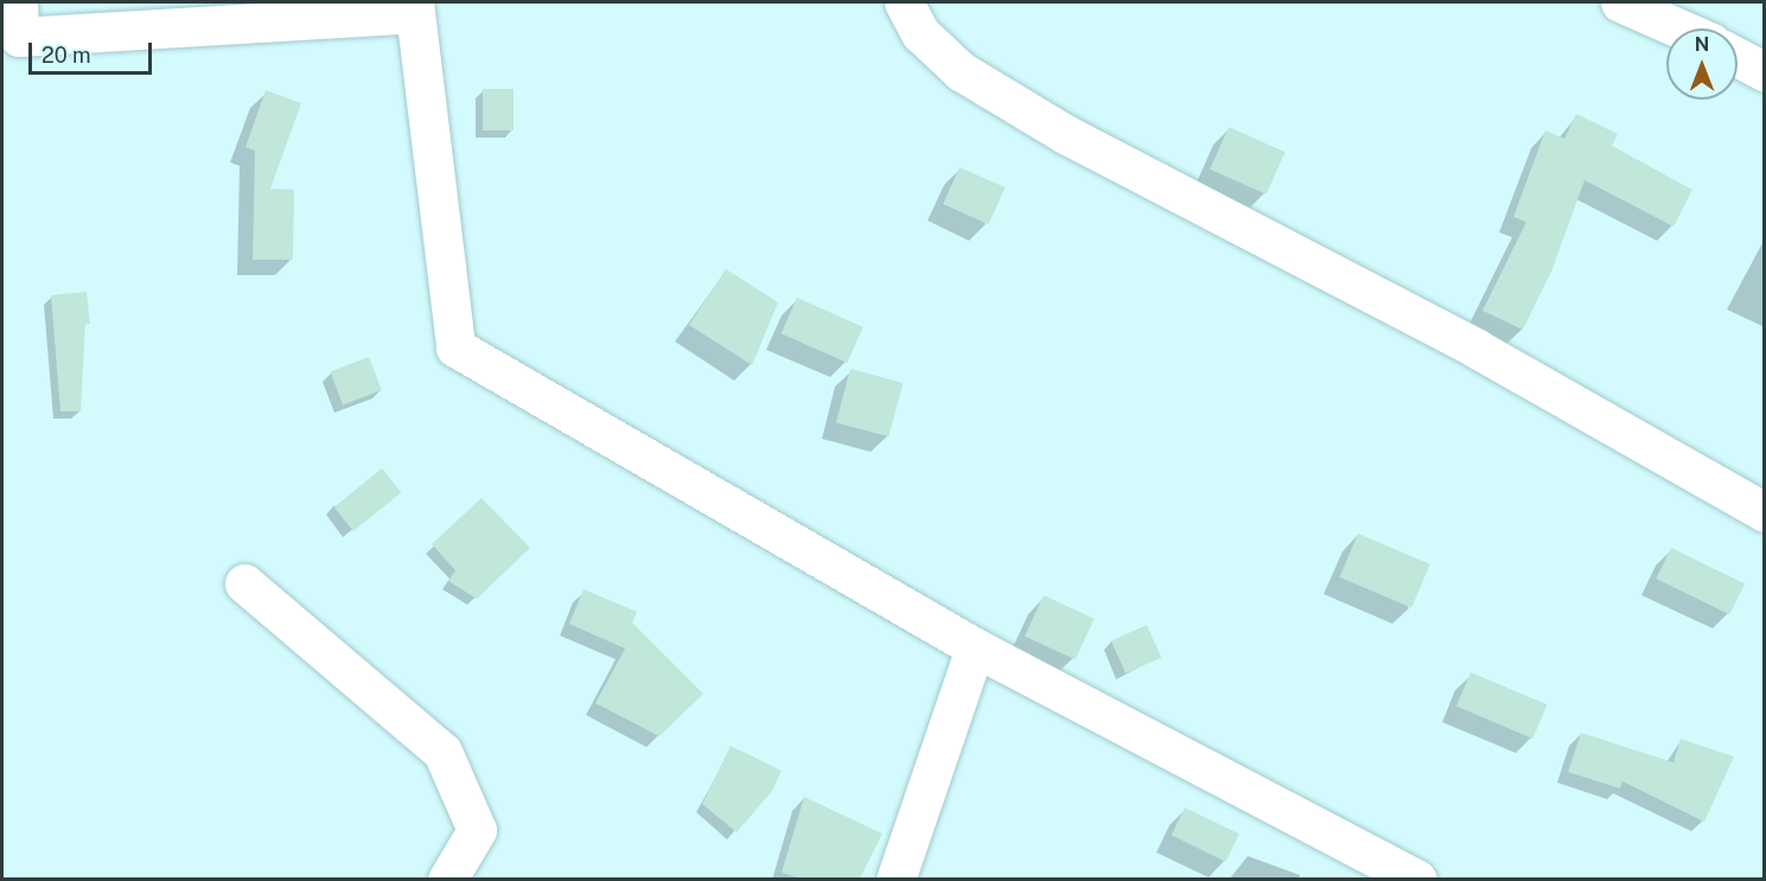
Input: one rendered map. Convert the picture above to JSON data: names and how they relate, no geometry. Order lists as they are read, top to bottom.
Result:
{
  "scale_bar": "20 m",
  "north": "top"
}
